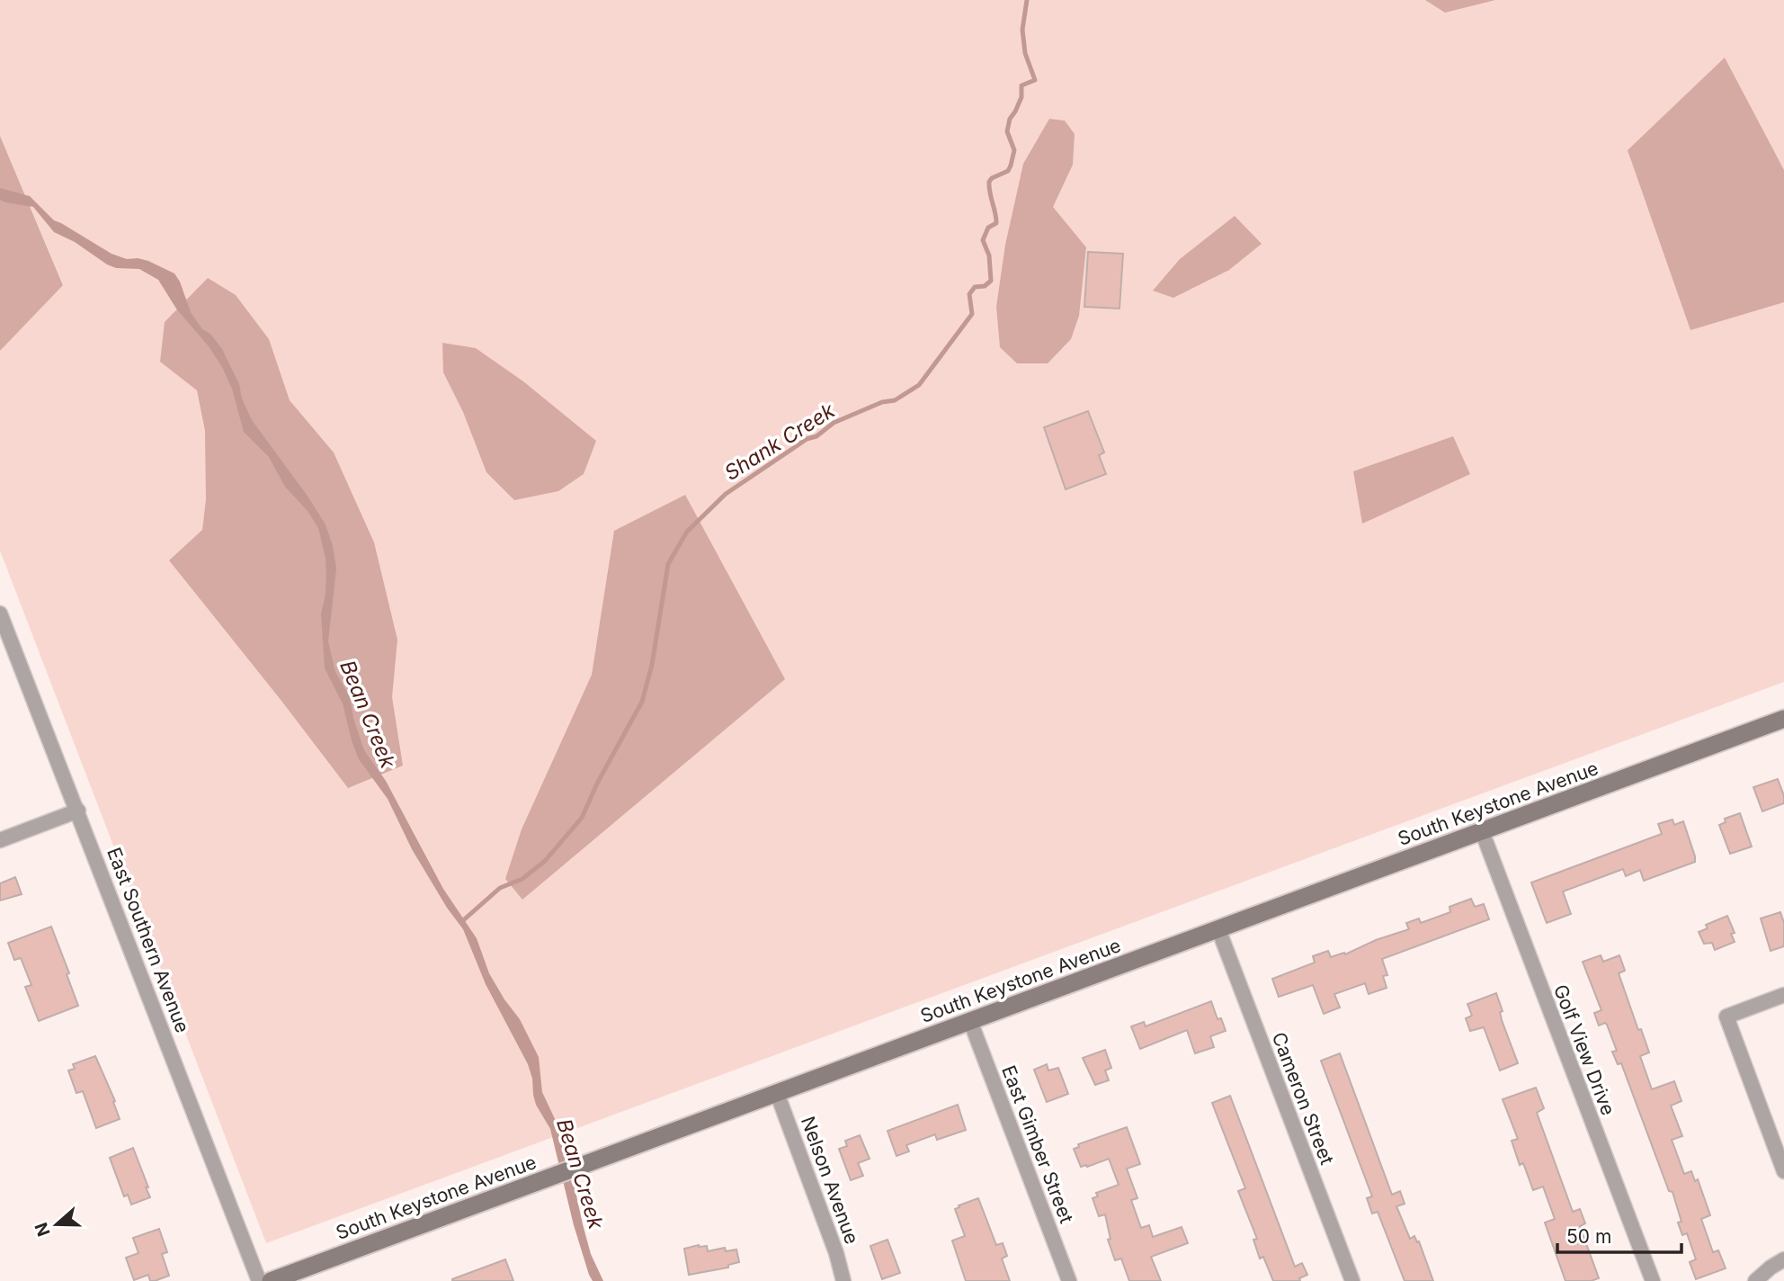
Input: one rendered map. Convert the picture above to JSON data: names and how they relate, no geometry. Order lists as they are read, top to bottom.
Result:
{
  "streets": {
    "main road": ["South Keystone Avenue"],
    "street": [
      "East Southern Avenue",
      "Golf View Drive",
      "Cameron Street",
      "East Gimber Street",
      "Nelson Avenue"
    ]
  },
  "crossings": [
    ["South Keystone Avenue", "Golf View Drive"],
    ["South Keystone Avenue", "Cameron Street"],
    ["South Keystone Avenue", "East Gimber Street"],
    ["South Keystone Avenue", "Nelson Avenue"]
  ],
  "water": ["Shank Creek", "Bean Creek"],
  "scale_bar": "50 m",
  "north": "left"
}
